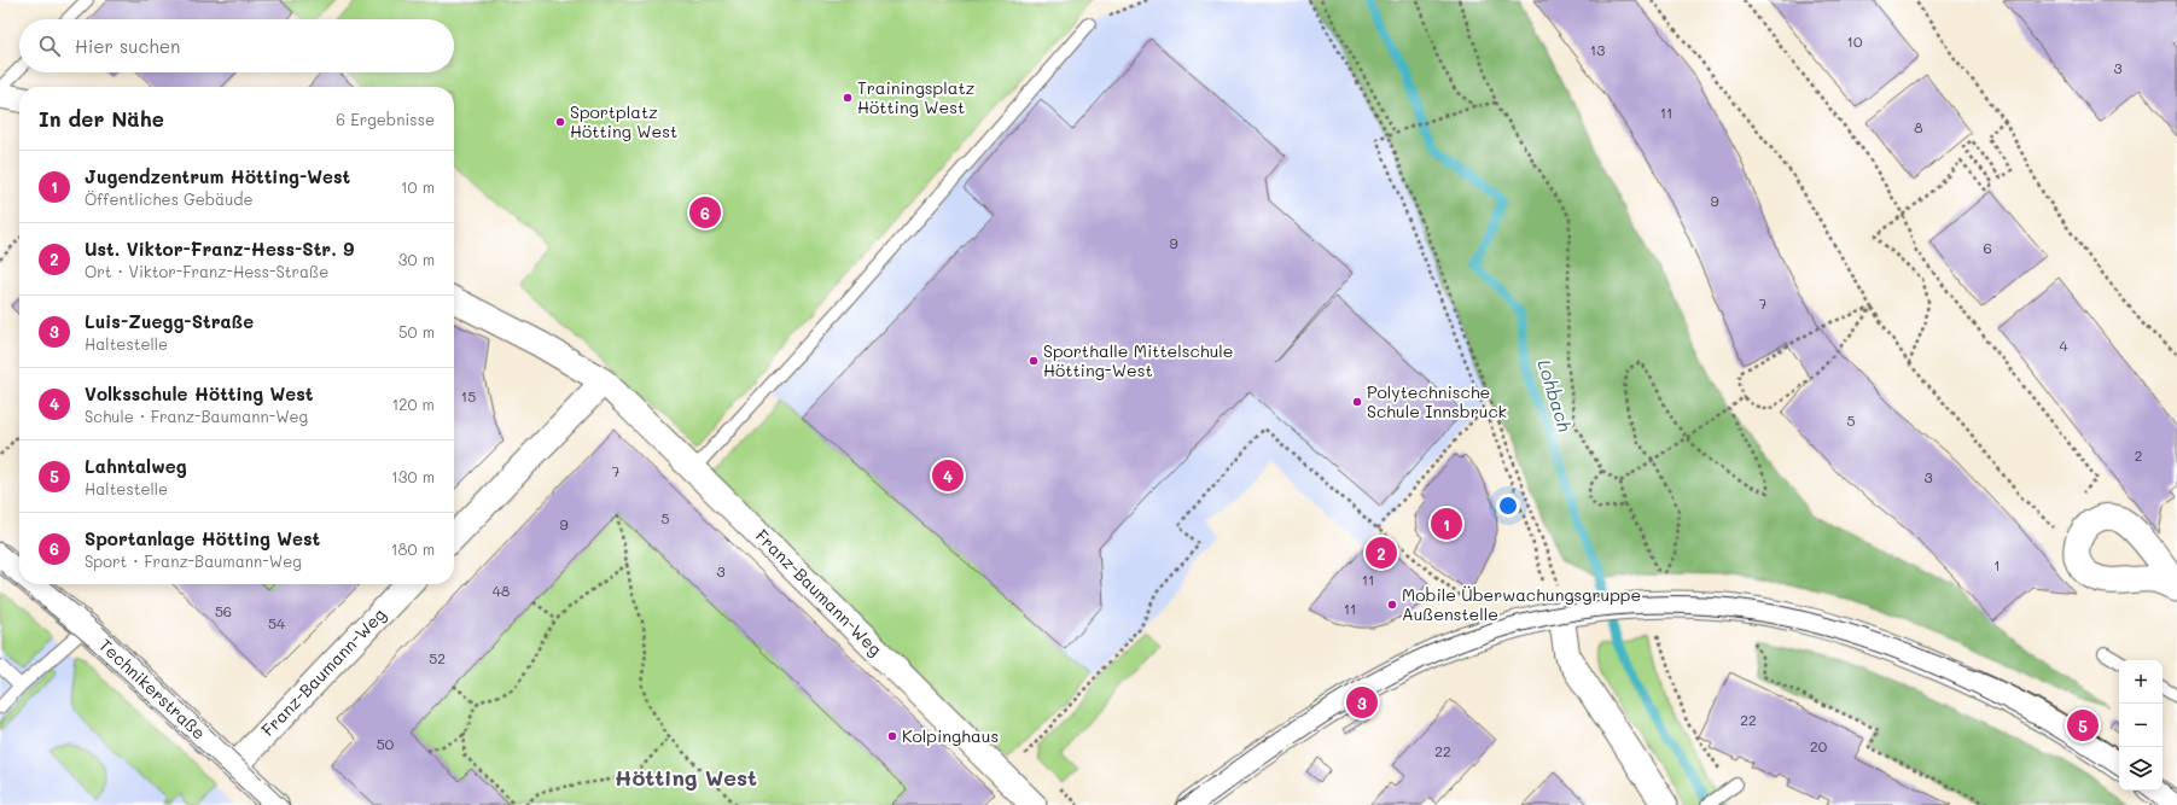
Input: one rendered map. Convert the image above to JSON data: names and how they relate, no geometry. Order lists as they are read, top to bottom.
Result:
{
  "streets": {
    "street": ["Franz-Baumann-Weg", "Technikerstraße"]
  },
  "crossings": [
    ["Franz-Baumann-Weg", "Technikerstraße"]
  ],
  "districts": ["Hötting West"],
  "water": ["Lohbach"],
  "places": [
    "Trainingsplatz Hötting West",
    "Sportplatz Hötting West",
    "Sporthalle Mittelschule Hötting-West",
    "Polytechnische Schule Innsbruck",
    "Mobile Überwachungsgruppe Außenstelle",
    "Kolpinghaus"
  ],
  "house_numbers": [
    "10",
    "13",
    "3",
    "11",
    "8",
    "9",
    "9",
    "6",
    "7",
    "4",
    "15",
    "5",
    "2",
    "7",
    "3",
    "5",
    "9",
    "1",
    "3",
    "11",
    "48",
    "11",
    "56",
    "54",
    "52",
    "22",
    "50",
    "20",
    "22"
  ],
  "page": {
    "search": "Hier suchen",
    "heading": ["In der Nähe", "6 Ergebnisse"],
    "list": [
      {
        "mark": "1",
        "name": "Jugendzentrum Hötting-West",
        "note": "Öffentliches Gebäude",
        "value": "10 m"
      },
      {
        "mark": "2",
        "name": "Ust. Viktor-Franz-Hess-Str. 9",
        "note": "Ort · Viktor-Franz-Hess-Straße",
        "value": "30 m"
      },
      {
        "mark": "3",
        "name": "Luis-Zuegg-Straße",
        "note": "Haltestelle",
        "value": "50 m"
      },
      {
        "mark": "4",
        "name": "Volksschule Hötting West",
        "note": "Schule · Franz-Baumann-Weg",
        "value": "120 m"
      },
      {
        "mark": "5",
        "name": "Lahntalweg",
        "note": "Haltestelle",
        "value": "130 m"
      },
      {
        "mark": "6",
        "name": "Sportanlage Hötting West",
        "note": "Sport · Franz-Baumann-Weg",
        "value": "180 m"
      }
    ],
    "pins": [
      "6",
      "4",
      "1",
      "2",
      "3",
      "5"
    ],
    "map_buttons": ["+", "−"]
  }
}
